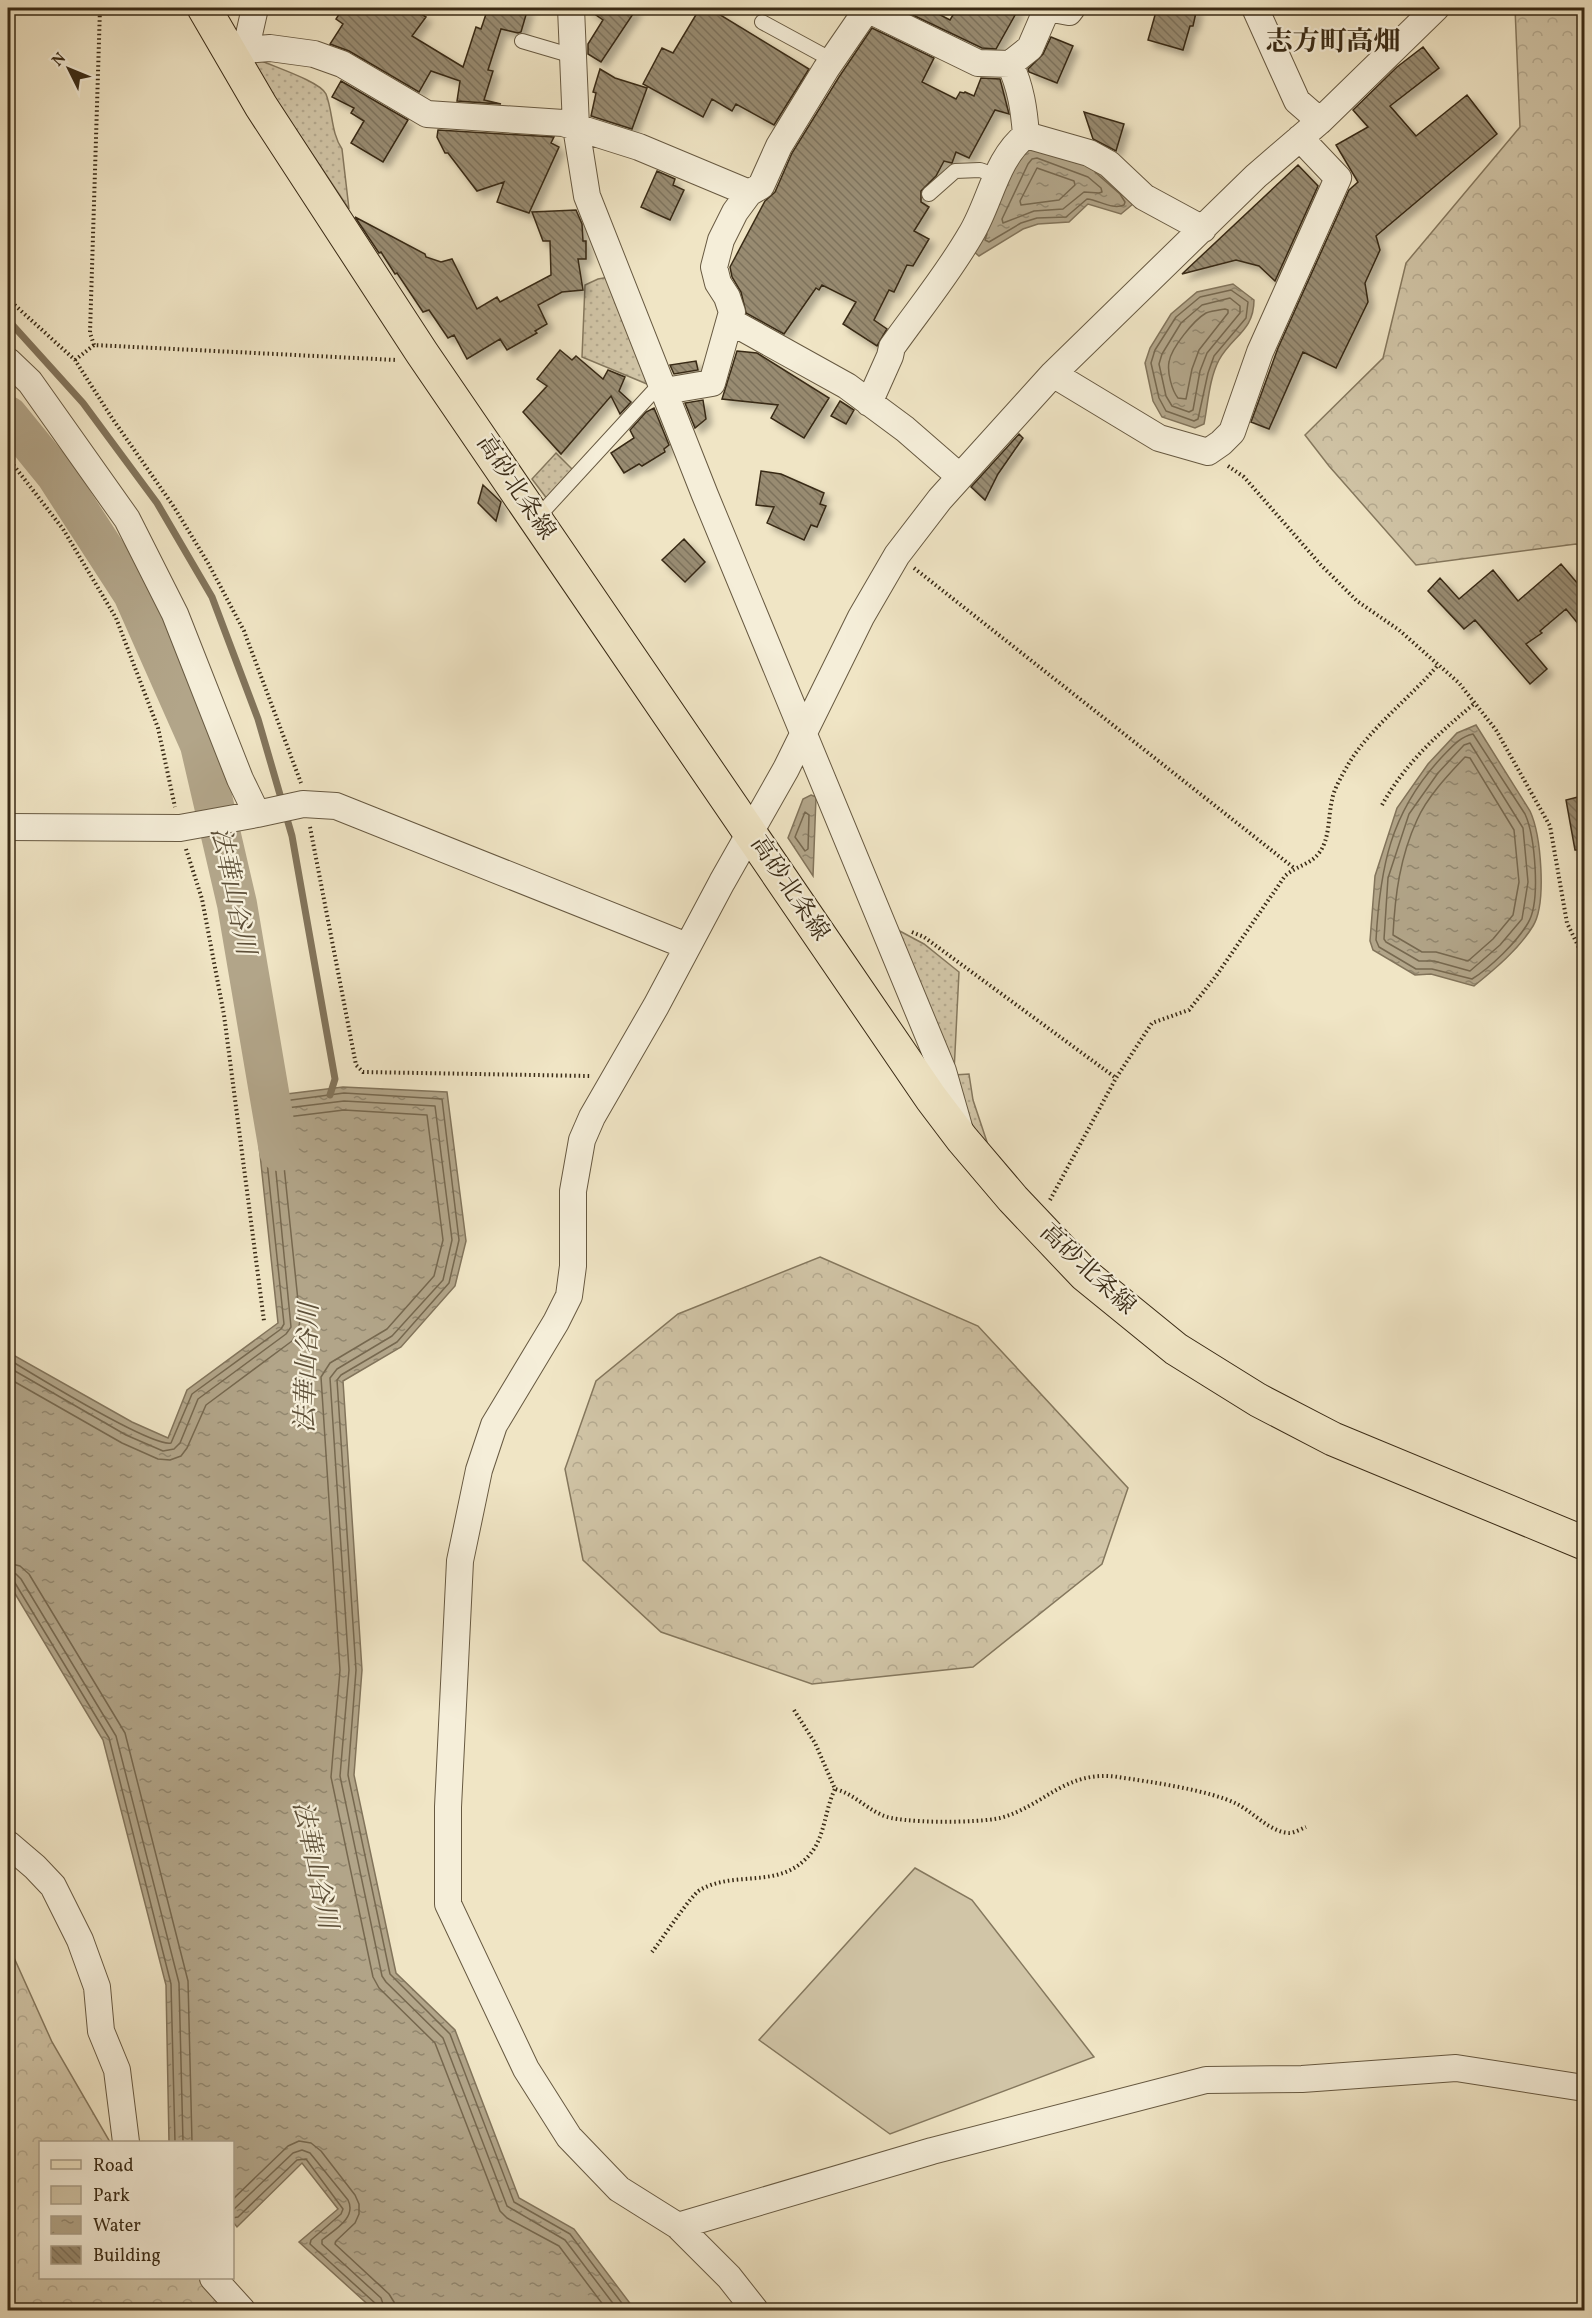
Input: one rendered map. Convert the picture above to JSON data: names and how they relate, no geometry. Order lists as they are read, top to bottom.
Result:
{
  "streets": {
    "main road": ["高砂北条線"]
  },
  "districts": ["志方町高畑"],
  "water": ["法華山谷川"],
  "legend": [
    "Road",
    "Park",
    "Water",
    "Building"
  ],
  "north": "top left"
}
